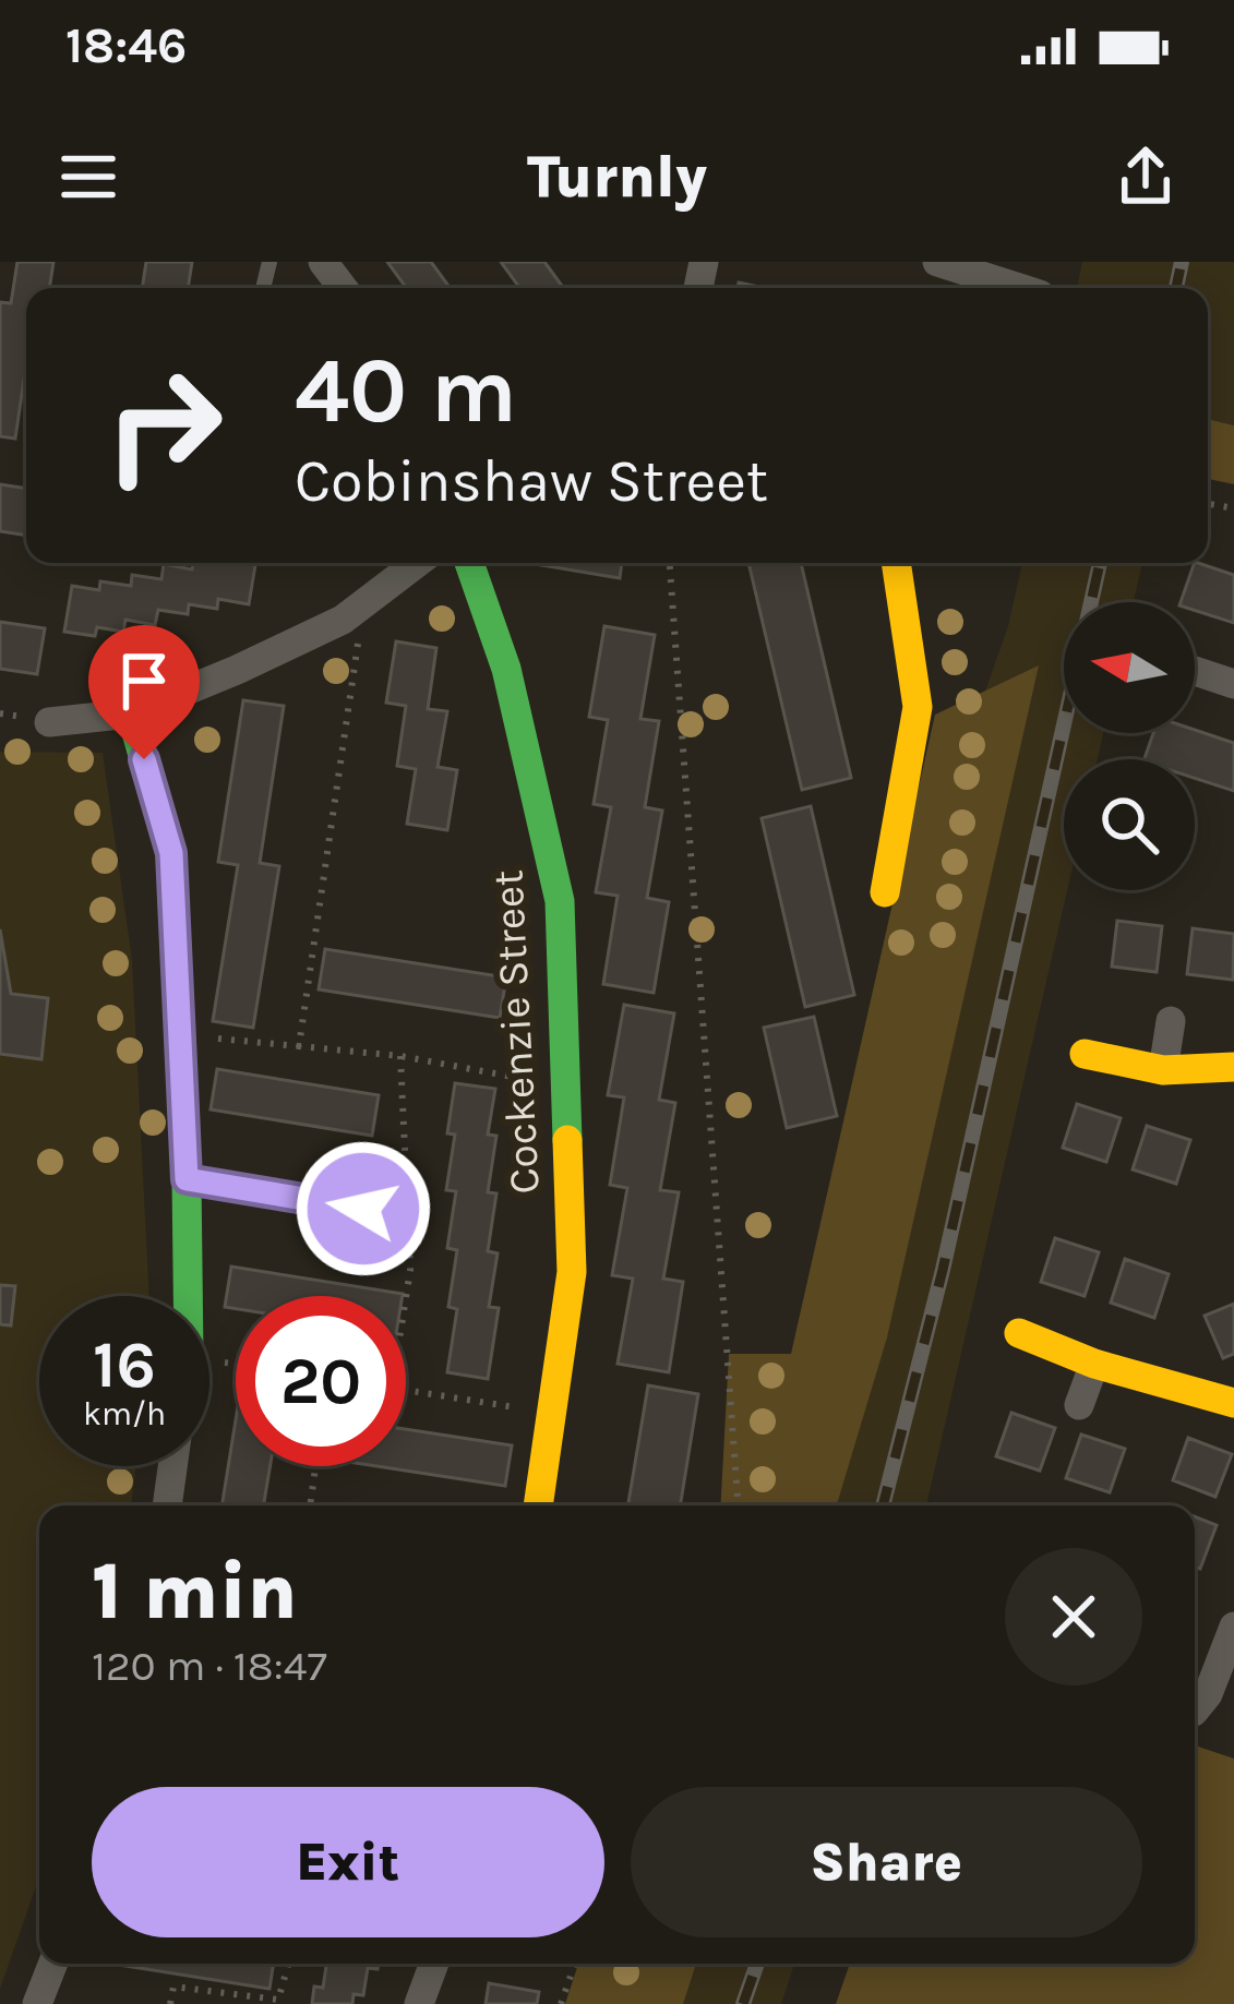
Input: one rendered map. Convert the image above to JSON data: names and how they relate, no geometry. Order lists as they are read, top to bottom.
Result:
{
  "streets": {
    "street": ["Cockenzie Street"]
  },
  "north": "left",
  "page": {
    "status": "18:46",
    "header": "Turnly",
    "turn": ["40 m", "Cobinshaw Street"],
    "speed": "16 km/h",
    "limit": "20",
    "heading": ["1 min", "120 m · 18:47"],
    "buttons": ["Exit", "Share"]
  }
}
